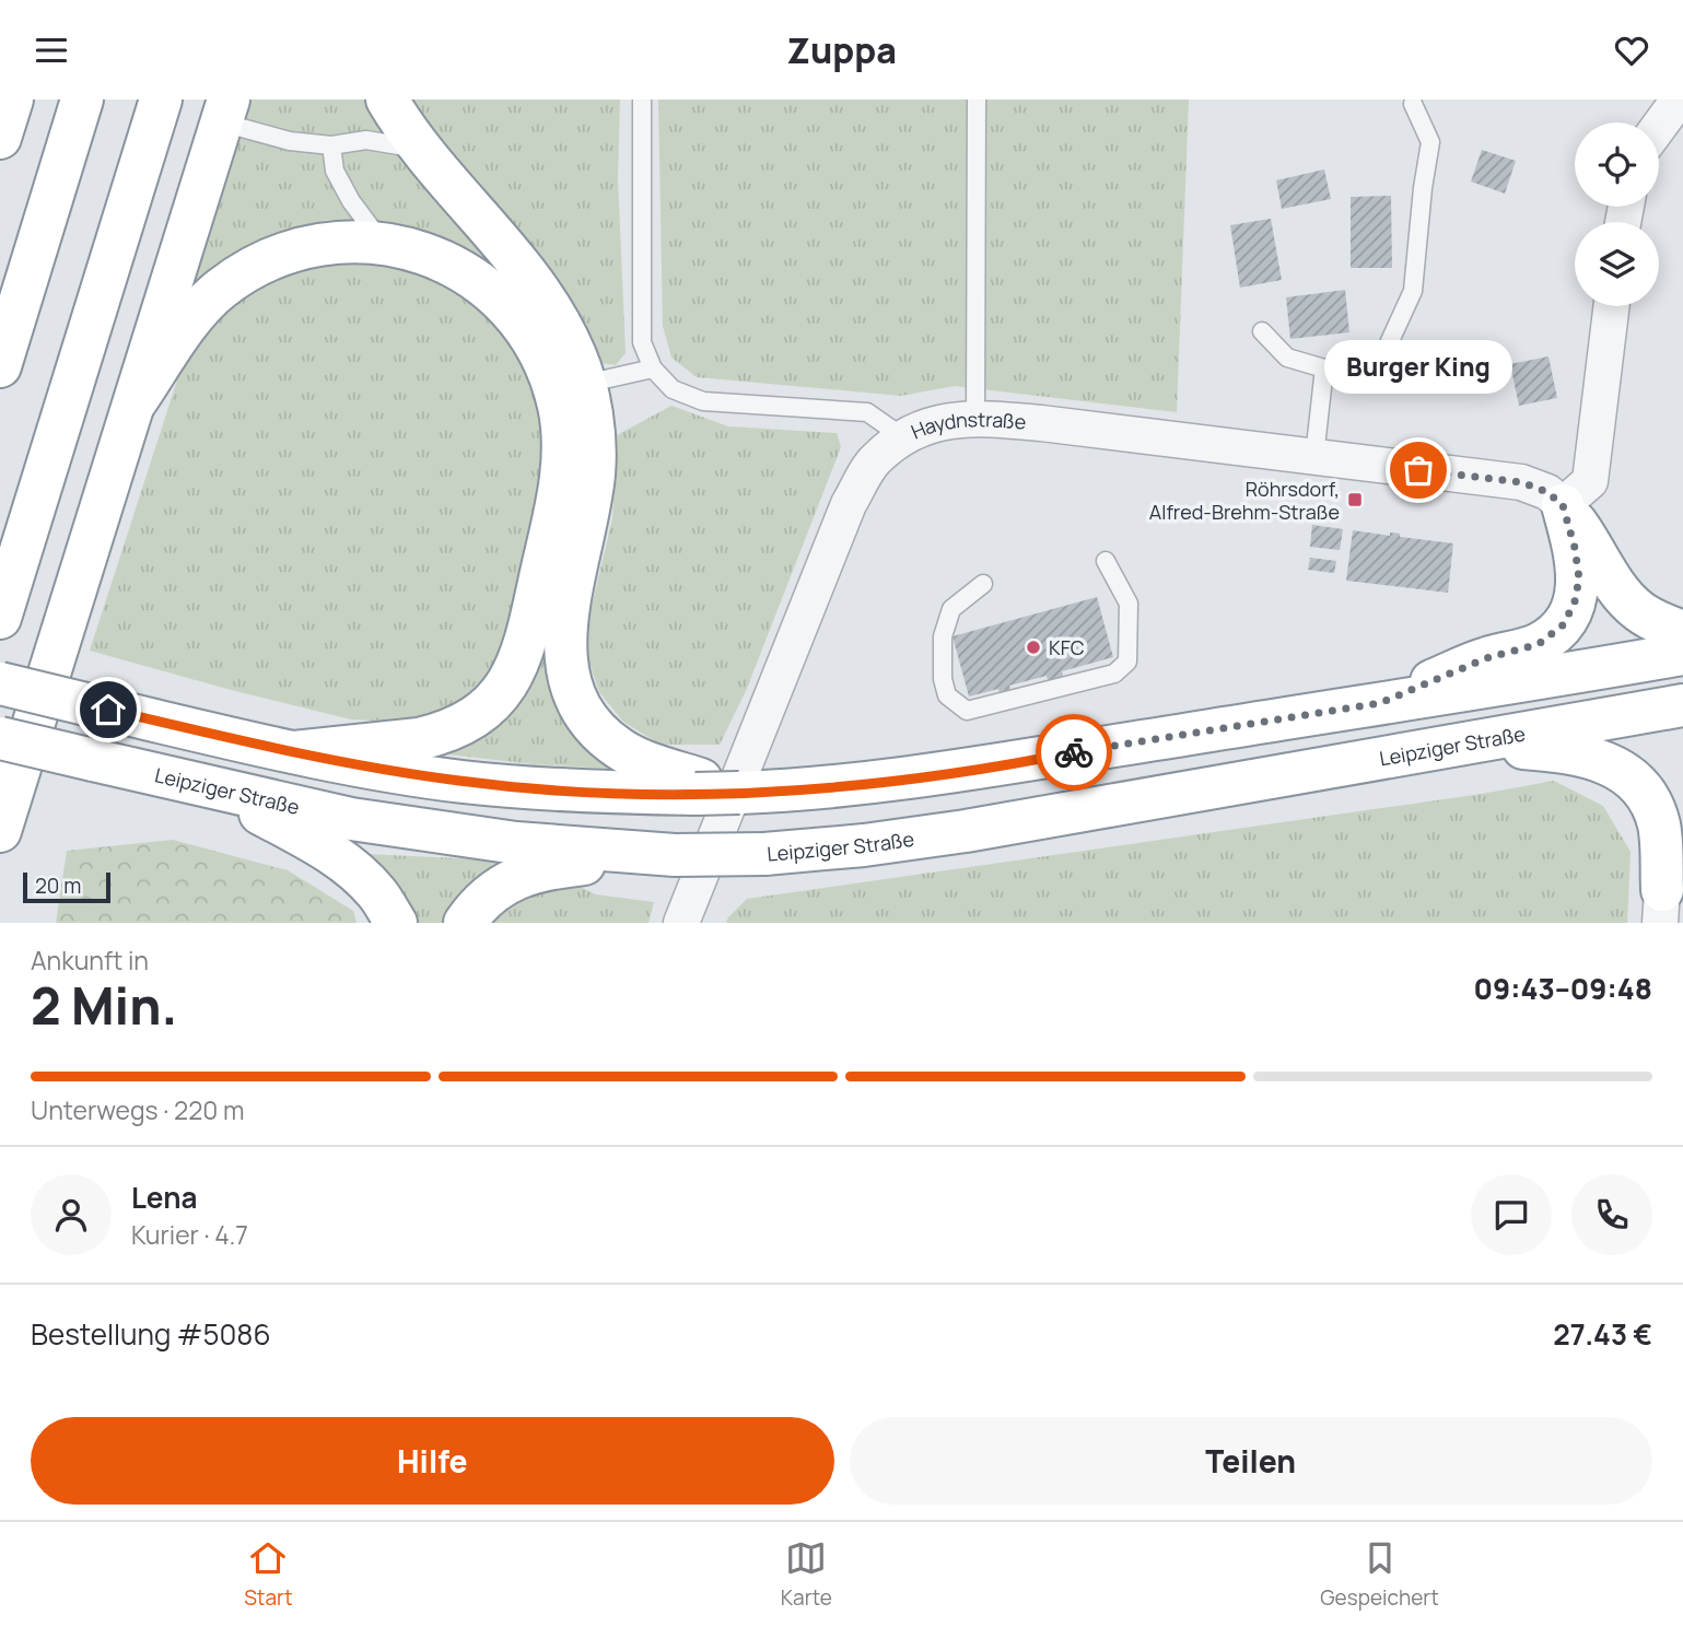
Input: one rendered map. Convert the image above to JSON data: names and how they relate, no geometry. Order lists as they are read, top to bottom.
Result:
{
  "streets": {
    "highway": ["Leipziger Straße"],
    "street": ["Haydnstraße"]
  },
  "places": {
    "other": ["Burger King", "KFC"],
    "transit": ["Röhrsdorf, Alfred-Brehm-Straße"]
  },
  "scale_bar": "20 m",
  "page": {
    "header": "Zuppa",
    "bubble": "Burger King",
    "scale": "20 m",
    "heading": ["2 Min.", "Ankunft in", "09:43–09:48"],
    "panel": [
      "Lena",
      "Kurier · 4.7",
      "Bestellung #5086",
      "27.43 €"
    ],
    "bar": "Unterwegs · 220 m",
    "buttons": ["Hilfe", "Teilen"],
    "tabs": ["Start", "Karte", "Gespeichert"]
  }
}
